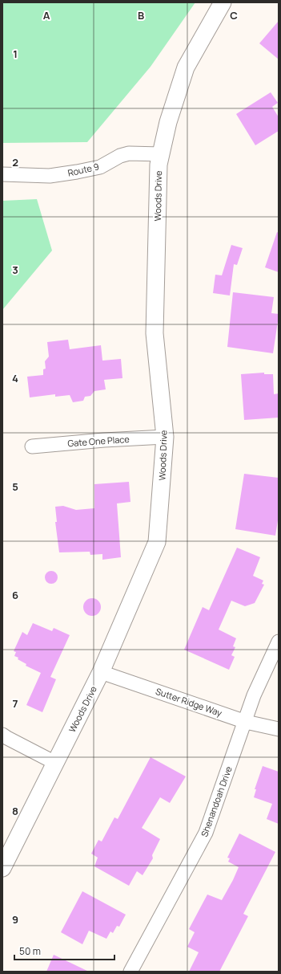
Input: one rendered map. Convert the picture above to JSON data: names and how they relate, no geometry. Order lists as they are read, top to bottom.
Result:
{
  "streets": {
    "street": [
      "Route 9",
      "Woods Drive",
      "Gate One Place",
      "Sutter Ridge Way",
      "Shenandoah Drive"
    ]
  },
  "crossings": [
    ["Route 9", "Woods Drive"],
    ["Woods Drive", "Gate One Place"],
    ["Woods Drive", "Sutter Ridge Way"],
    ["Sutter Ridge Way", "Shenandoah Drive"]
  ],
  "scale_bar": "50 m",
  "grid": {
    "columns": ["A", "B", "C"],
    "rows": [
      "1",
      "2",
      "3",
      "4",
      "5",
      "6",
      "7",
      "8",
      "9"
    ]
  }
}
